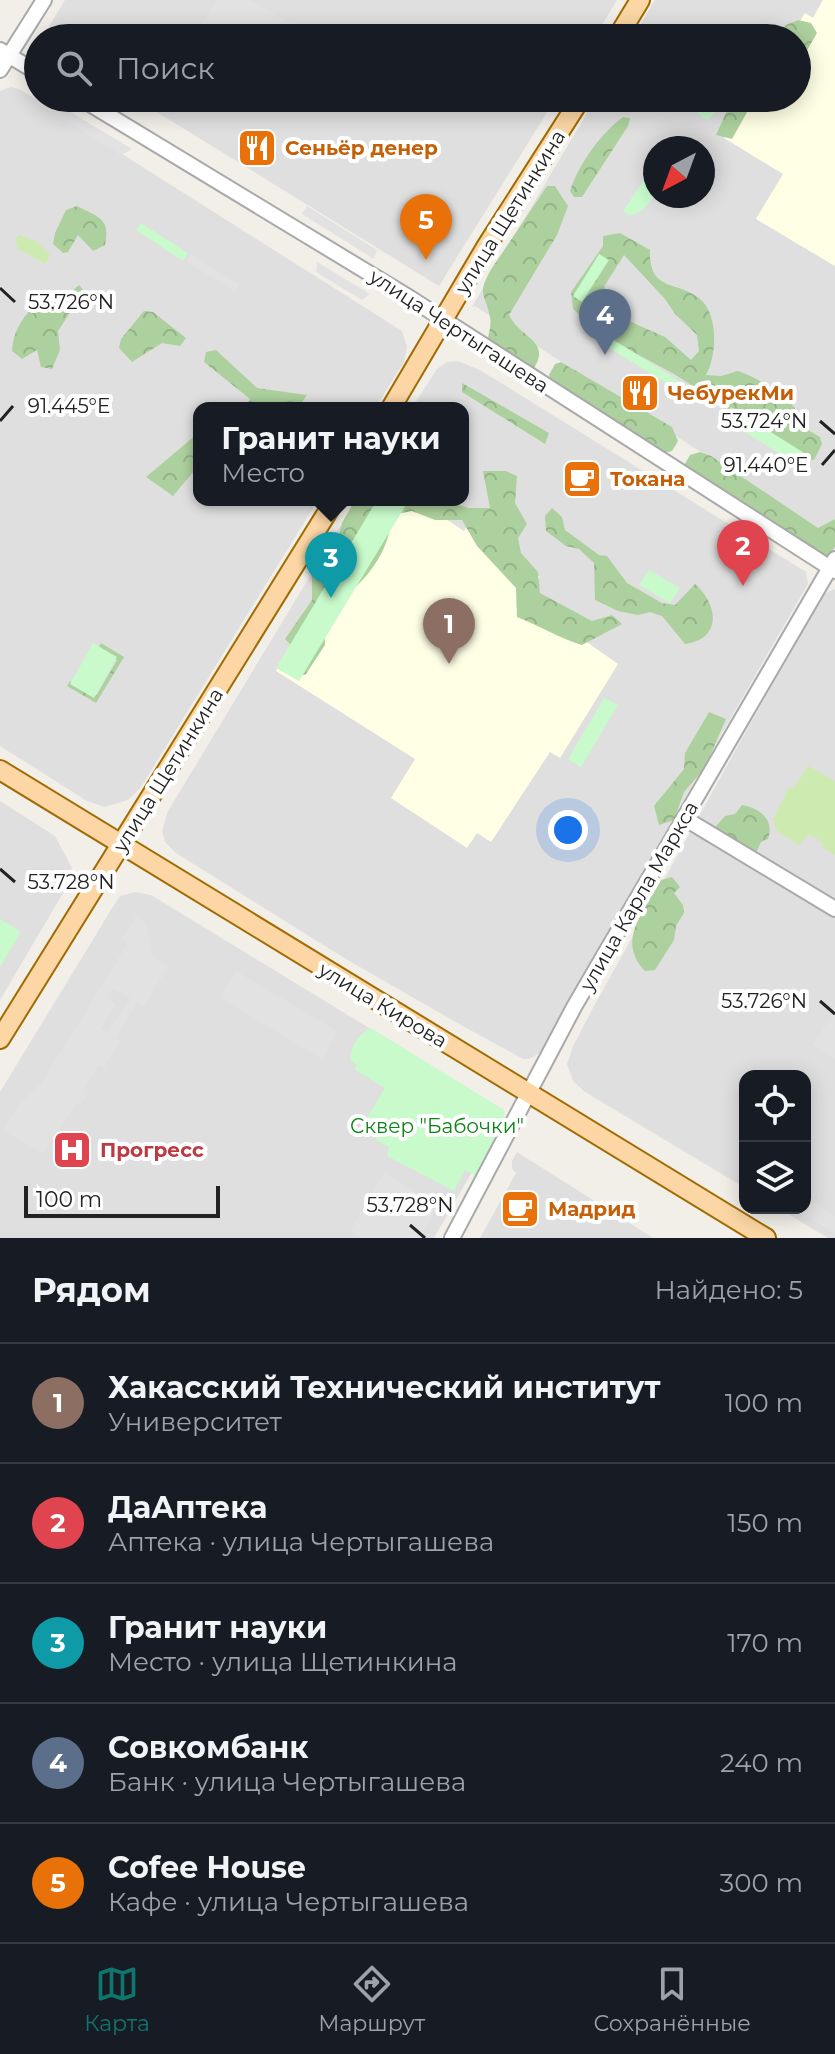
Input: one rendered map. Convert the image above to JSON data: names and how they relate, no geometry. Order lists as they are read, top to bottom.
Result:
{
  "streets": {
    "main road": ["улица Щетинкина", "улица Кирова"],
    "street": ["улица Чертыгашева", "улица Карла Маркса"]
  },
  "crossings": [
    ["улица Щетинкина", "улица Чертыгашева"],
    ["улица Щетинкина", "улица Кирова"],
    ["улица Чертыгашева", "улица Карла Маркса"],
    ["улица Карла Маркса", "улица Кирова"]
  ],
  "parks": ["Сквер \"Бабочки\""],
  "places": {
    "restaurant": ["Сеньёр денер", "ЧебурекМи"],
    "cafe": ["Токана", "Мадрид"],
    "hospital": ["Прогресс"]
  },
  "scale_bar": "100 m",
  "north": "bottom left",
  "page": {
    "search": "Поиск",
    "pins": [
      "5",
      "4",
      "2",
      "3",
      "1"
    ],
    "popup": ["Гранит науки", "Место"],
    "scale": "100 m",
    "heading": ["Рядом", "Найдено: 5"],
    "list": [
      {
        "mark": "1",
        "name": "Хакасский Технический институт",
        "note": "Университет",
        "value": "100 m"
      },
      {
        "mark": "2",
        "name": "ДаАптека",
        "note": "Аптека · улица Чертыгашева",
        "value": "150 m"
      },
      {
        "mark": "3",
        "name": "Гранит науки",
        "note": "Место · улица Щетинкина",
        "value": "170 m"
      },
      {
        "mark": "4",
        "name": "Совкомбанк",
        "note": "Банк · улица Чертыгашева",
        "value": "240 m"
      },
      {
        "mark": "5",
        "name": "Cofee House",
        "note": "Кафе · улица Чертыгашева",
        "value": "300 m"
      }
    ],
    "nav": ["Карта", "Маршрут", "Сохранённые"]
  },
  "coordinates": [
    "53.726°N",
    "91.445°E",
    "53.724°N",
    "91.440°E",
    "53.728°N"
  ]
}
